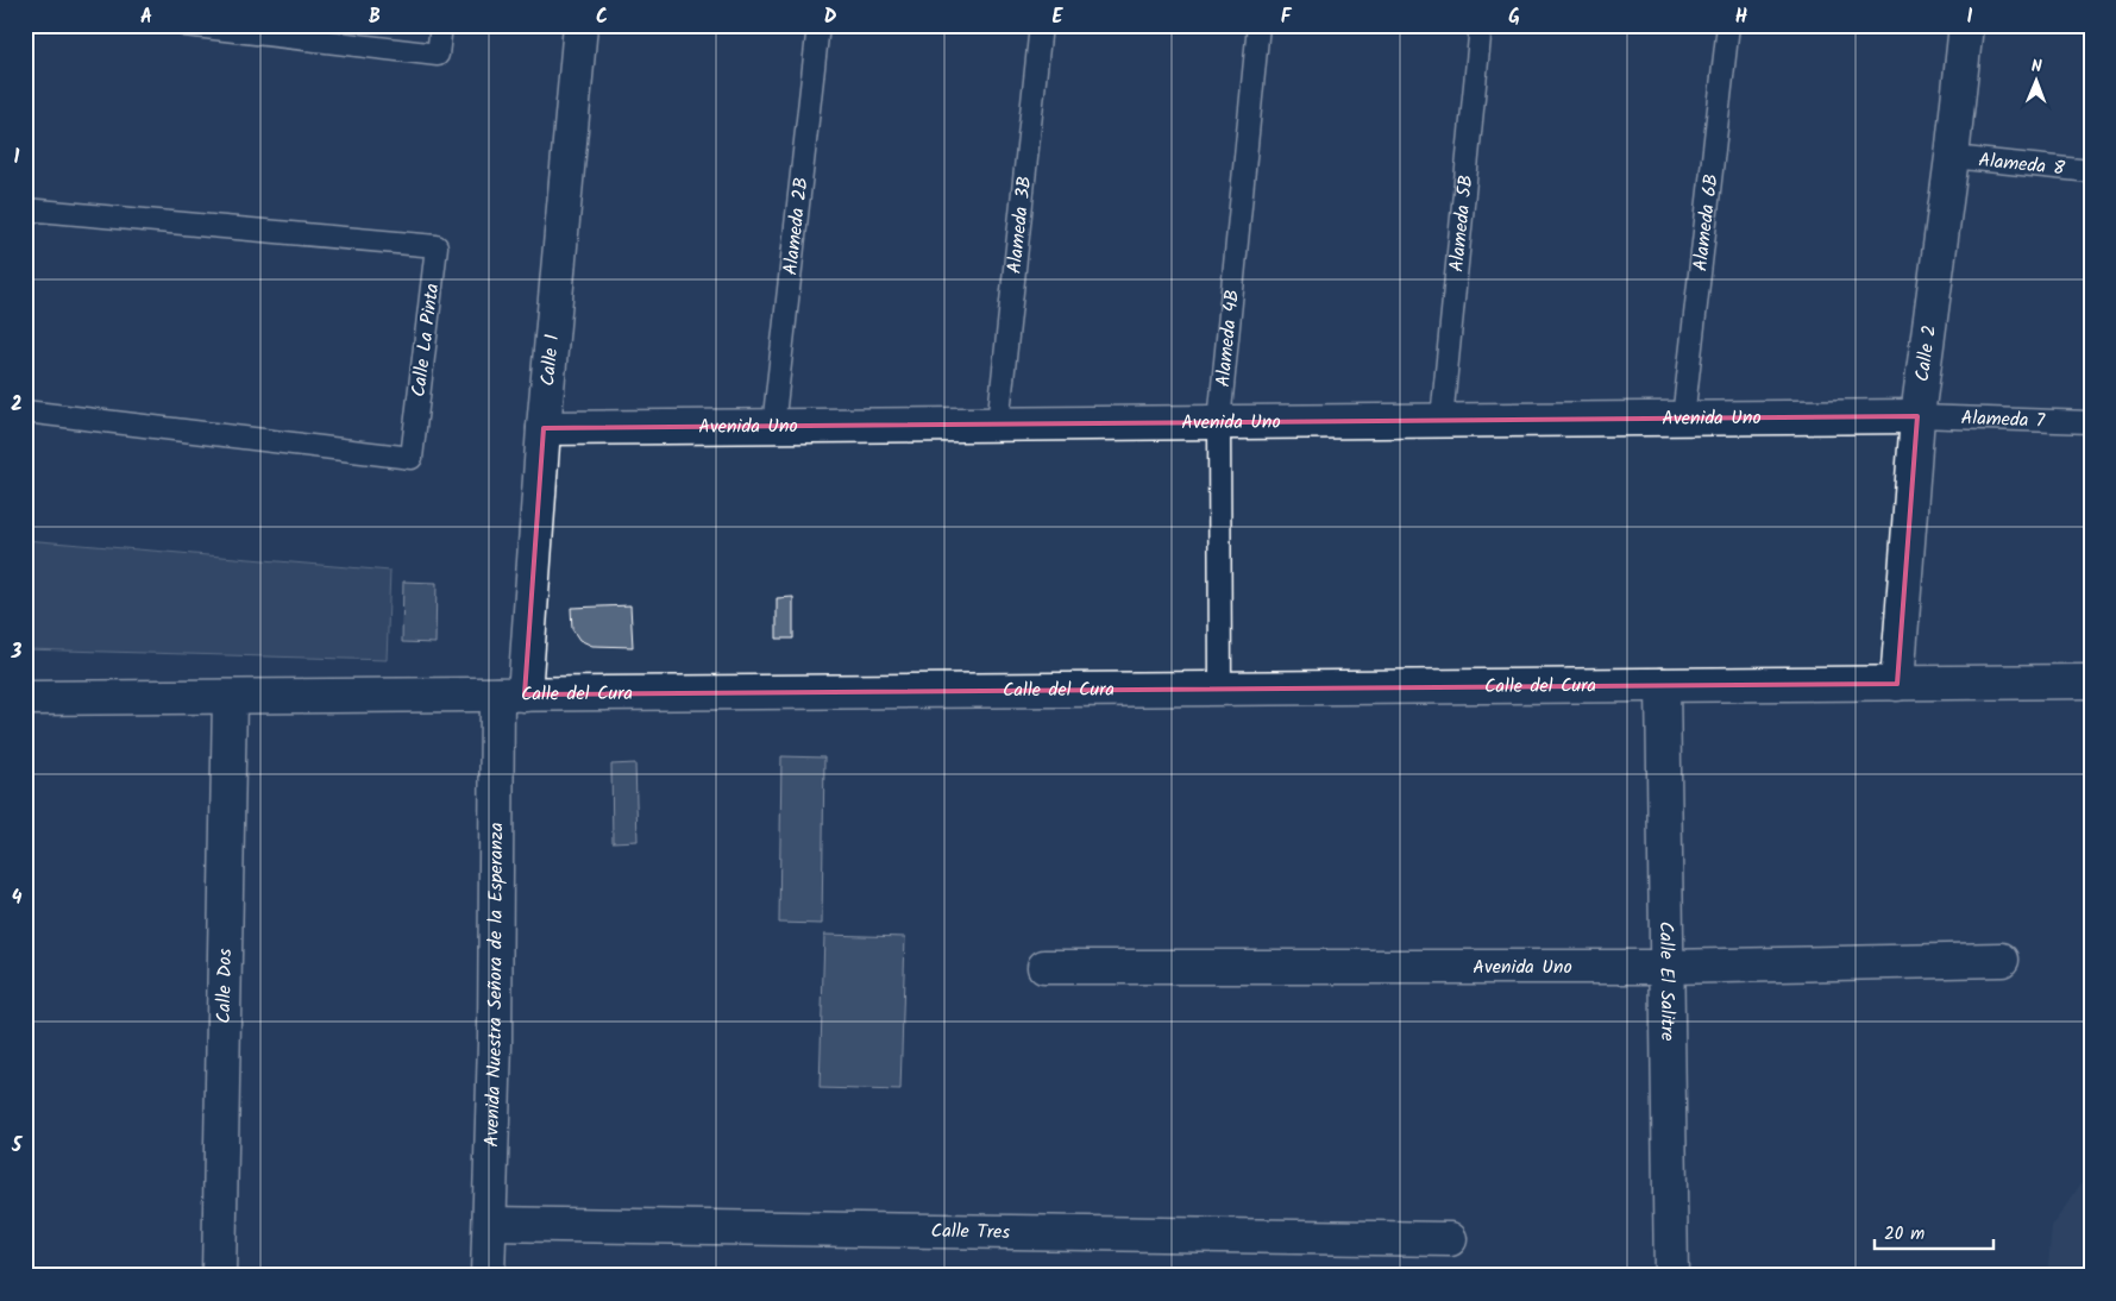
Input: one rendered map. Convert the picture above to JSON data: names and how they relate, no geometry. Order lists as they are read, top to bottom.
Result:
{
  "streets": {
    "street": [
      "Calle 2",
      "Calle 1",
      "Avenida Uno",
      "Calle del Cura",
      "Calle El Salitre",
      "Avenida Nuestra Señora de la Esperanza",
      "Calle Dos",
      "Calle Tres"
    ],
    "lane": [
      "Alameda 8",
      "Alameda 6B",
      "Alameda 5B",
      "Alameda 3B",
      "Alameda 2B",
      "Alameda 4B",
      "Calle La Pinta",
      "Alameda 7"
    ]
  },
  "crossings": [
    ["Alameda 8", "Calle 2"],
    ["Alameda 6B", "Avenida Uno"],
    ["Alameda 5B", "Avenida Uno"],
    ["Alameda 3B", "Avenida Uno"],
    ["Alameda 2B", "Avenida Uno"],
    ["Alameda 4B", "Avenida Uno"],
    ["Alameda 4B", "Calle del Cura"],
    ["Calle 2", "Avenida Uno"],
    ["Calle 2", "Alameda 7"],
    ["Calle 2", "Calle del Cura"],
    ["Calle 1", "Avenida Uno"],
    ["Calle 1", "Calle del Cura"],
    ["Calle 1", "Avenida Nuestra Señora de la Esperanza"],
    ["Avenida Uno", "Alameda 7"],
    ["Avenida Uno", "Calle El Salitre"],
    ["Calle del Cura", "Calle El Salitre"],
    ["Calle del Cura", "Avenida Nuestra Señora de la Esperanza"],
    ["Calle del Cura", "Calle Dos"],
    ["Avenida Nuestra Señora de la Esperanza", "Calle Tres"]
  ],
  "scale_bar": "20 m",
  "north": "top",
  "grid": {
    "columns": [
      "A",
      "B",
      "C",
      "D",
      "E",
      "F",
      "G",
      "H",
      "I"
    ],
    "rows": [
      "1",
      "2",
      "3",
      "4",
      "5"
    ]
  }
}
